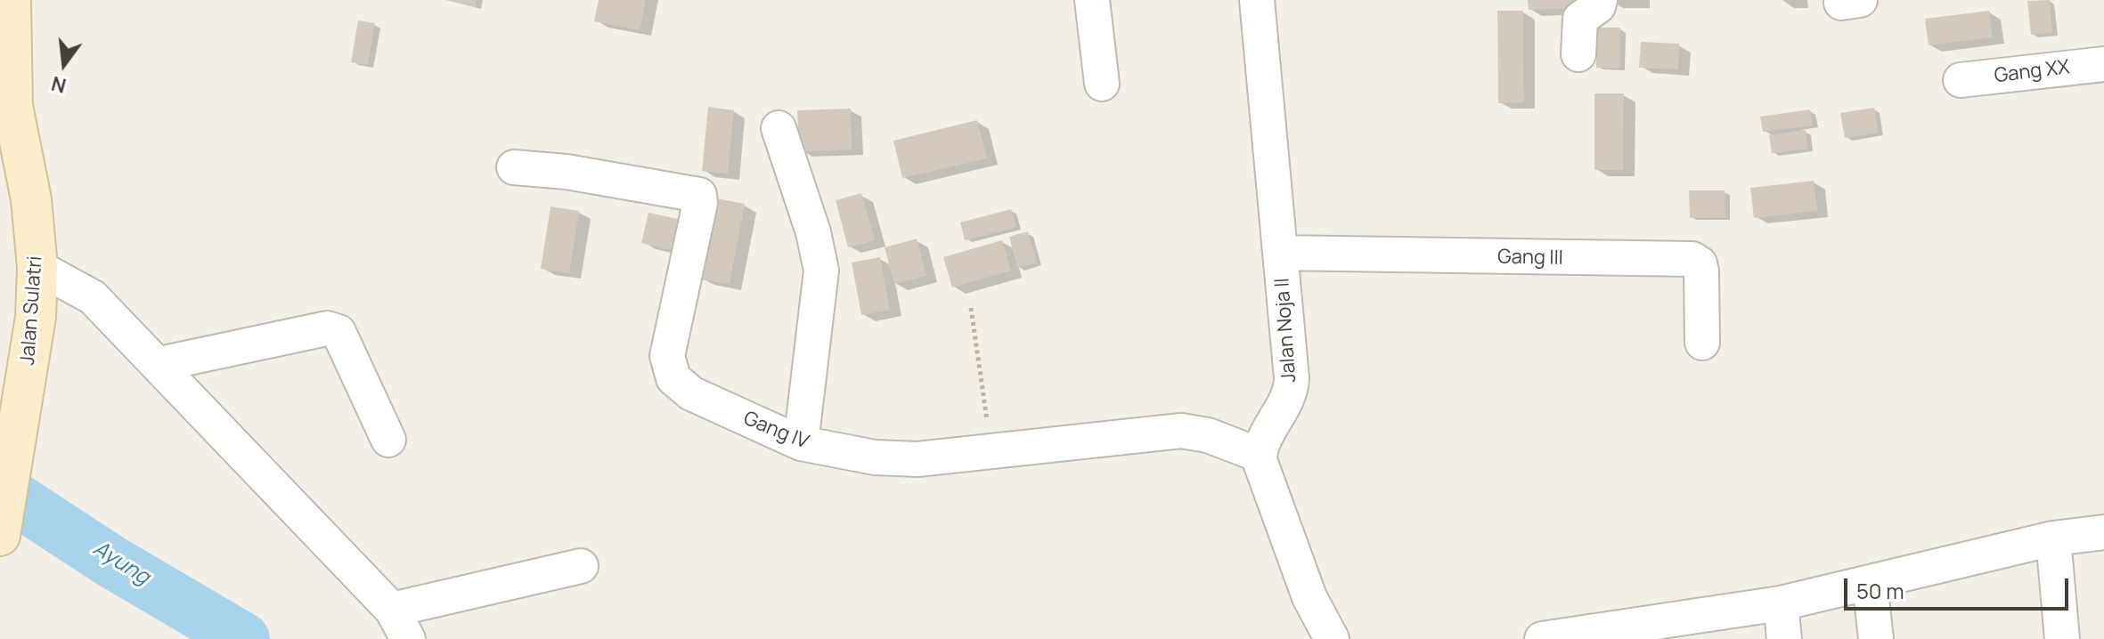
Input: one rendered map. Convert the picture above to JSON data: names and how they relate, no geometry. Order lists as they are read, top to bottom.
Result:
{
  "streets": {
    "main road": ["Jalan Sulatri"],
    "street": [
      "Gang XX",
      "Gang III",
      "Jalan Noja II",
      "Gang IV"
    ]
  },
  "crossings": [
    ["Gang III", "Jalan Noja II"],
    ["Jalan Noja II", "Gang IV"]
  ],
  "water": ["Ayung"],
  "scale_bar": "50 m",
  "north": "bottom"
}
